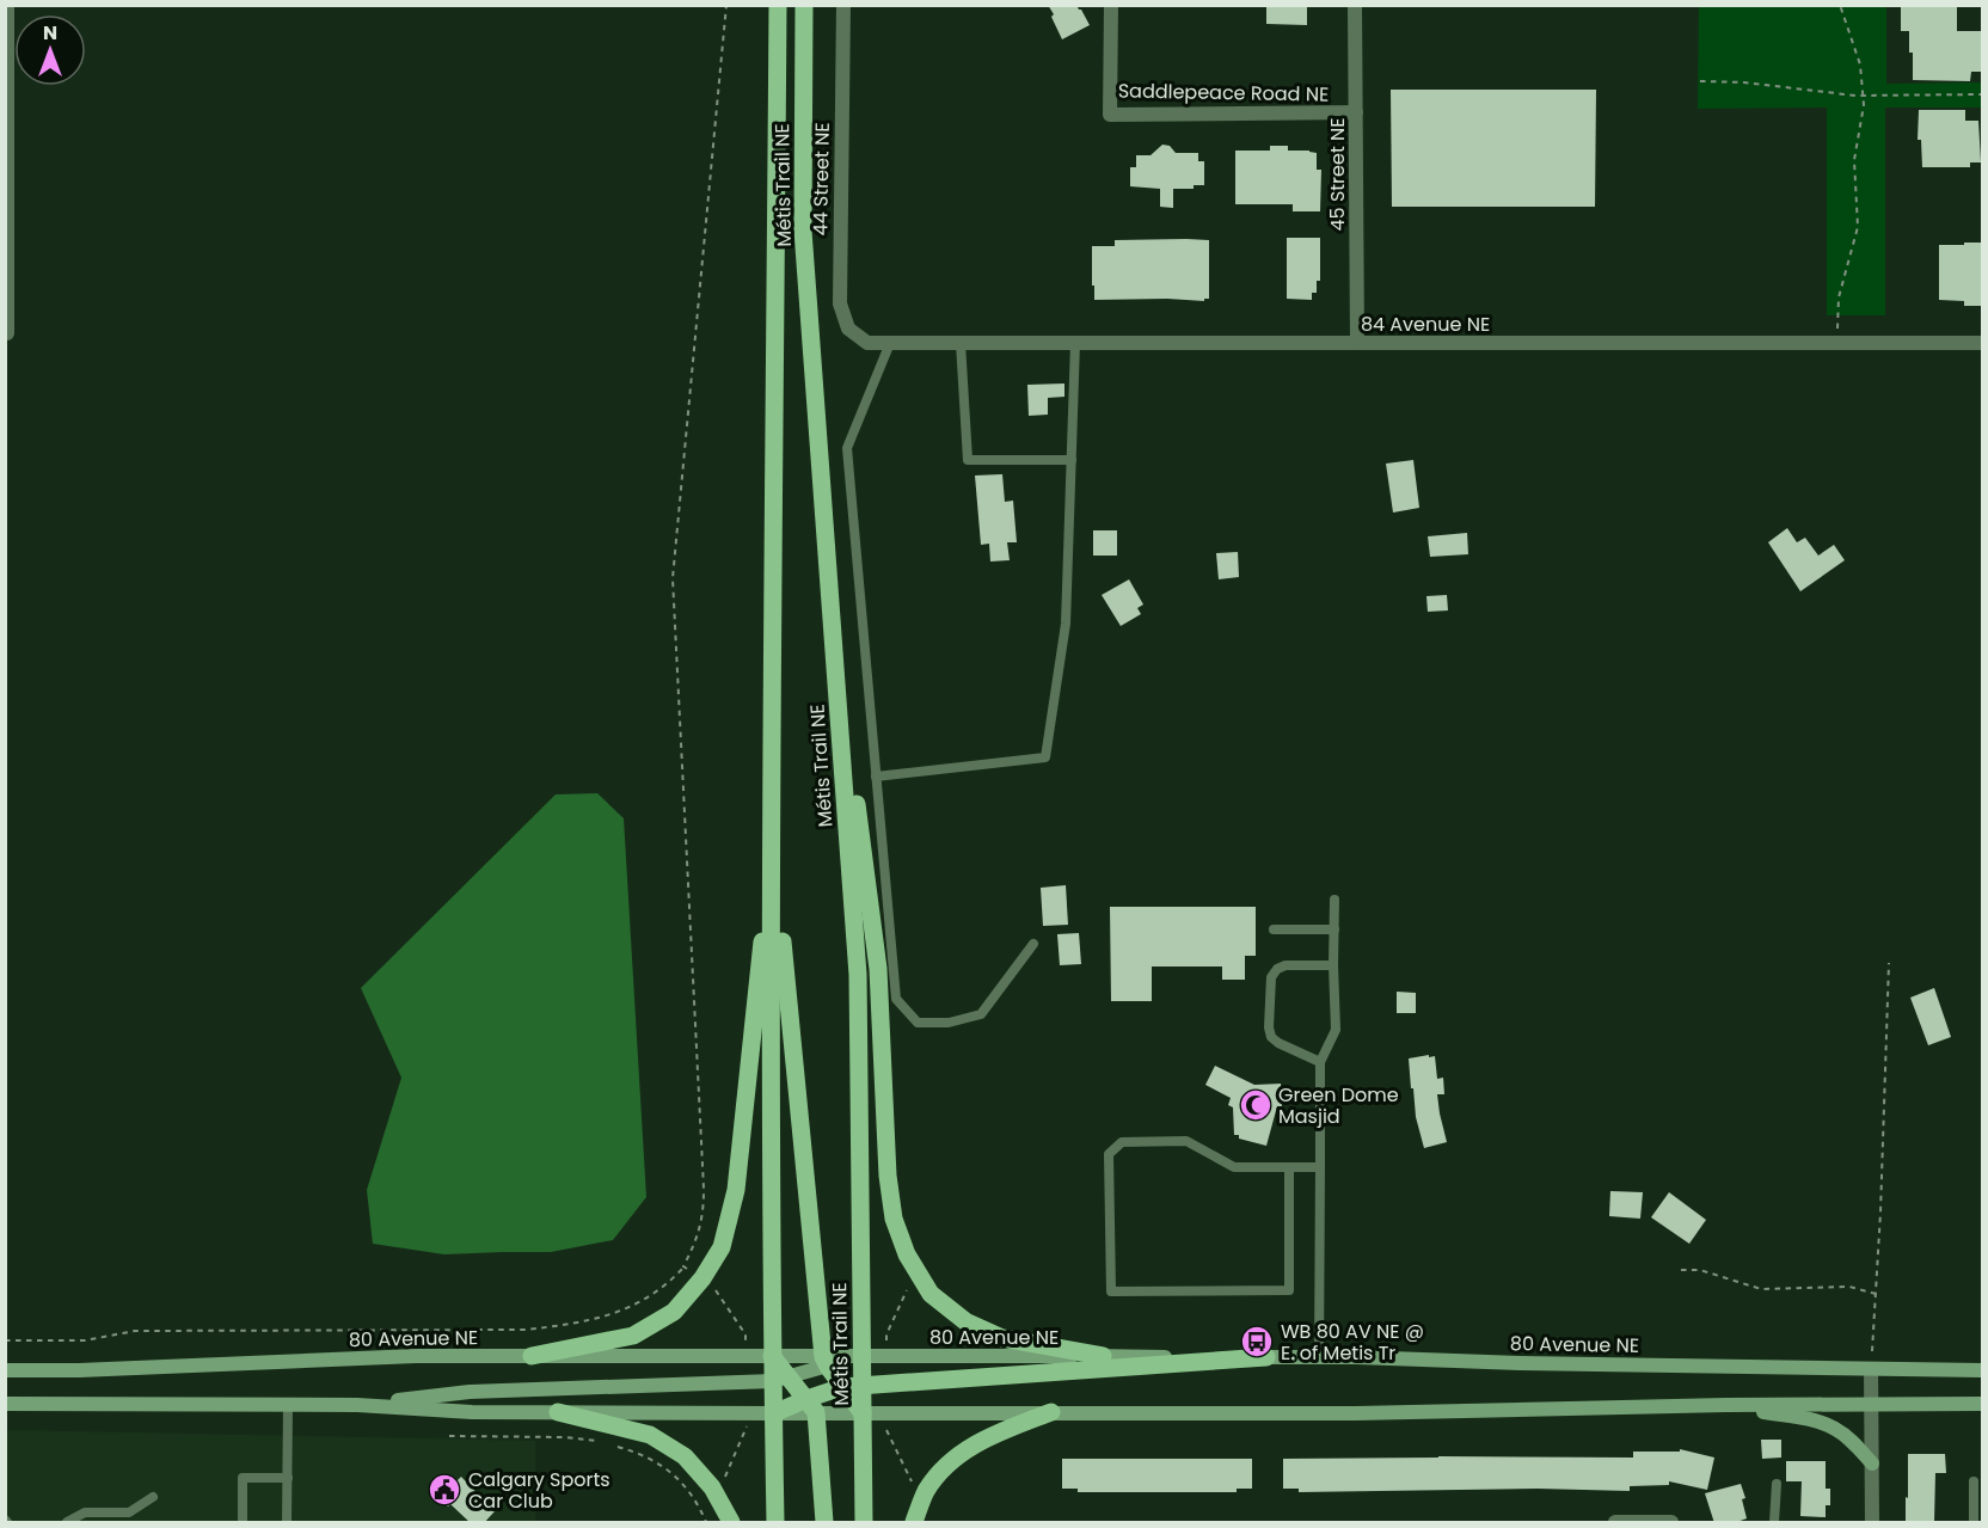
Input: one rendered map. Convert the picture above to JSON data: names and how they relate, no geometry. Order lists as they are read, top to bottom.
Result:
{
  "streets": {
    "main road": ["Métis Trail NE", "80 Avenue NE"],
    "street": [
      "Saddlepeace Road NE",
      "45 Street NE",
      "44 Street NE",
      "84 Avenue NE"
    ]
  },
  "crossings": [
    ["Saddlepeace Road NE", "45 Street NE"],
    ["45 Street NE", "84 Avenue NE"],
    ["44 Street NE", "84 Avenue NE"],
    ["Métis Trail NE", "80 Avenue NE"]
  ],
  "places": {
    "mosque": ["Green Dome Masjid"],
    "bus stop": ["WB 80 AV NE @ E. of Metis Tr"],
    "public building": ["Calgary Sports Car Club"]
  },
  "north": "top"
}
